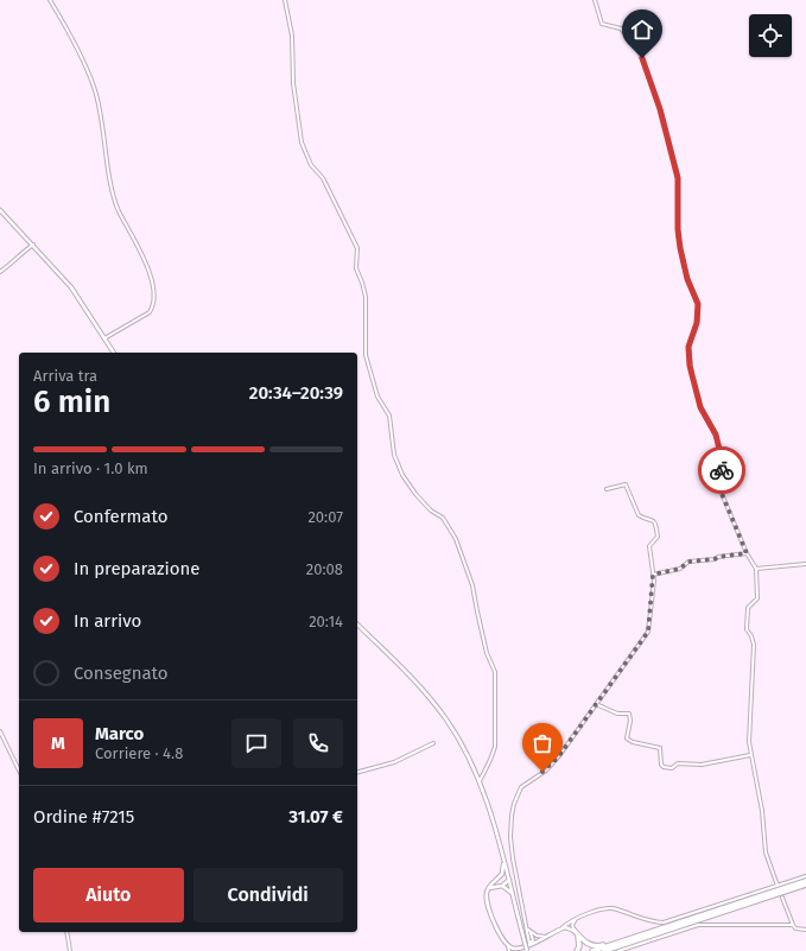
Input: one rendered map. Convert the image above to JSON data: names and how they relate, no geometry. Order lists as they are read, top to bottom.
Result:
{
  "page": {
    "heading": ["6 min", "Arriva tra", "20:34–20:39"],
    "panel": [
      "Marco",
      "Corriere · 4.8",
      "Ordine #7215",
      "31.07 €"
    ],
    "bar": "In arrivo · 1.0 km",
    "list": [
      ["Confermato", "20:07"],
      ["In preparazione", "20:08"],
      ["In arrivo", "20:14"],
      "Consegnato"
    ],
    "round": "M",
    "buttons": ["Aiuto", "Condividi"]
  }
}
